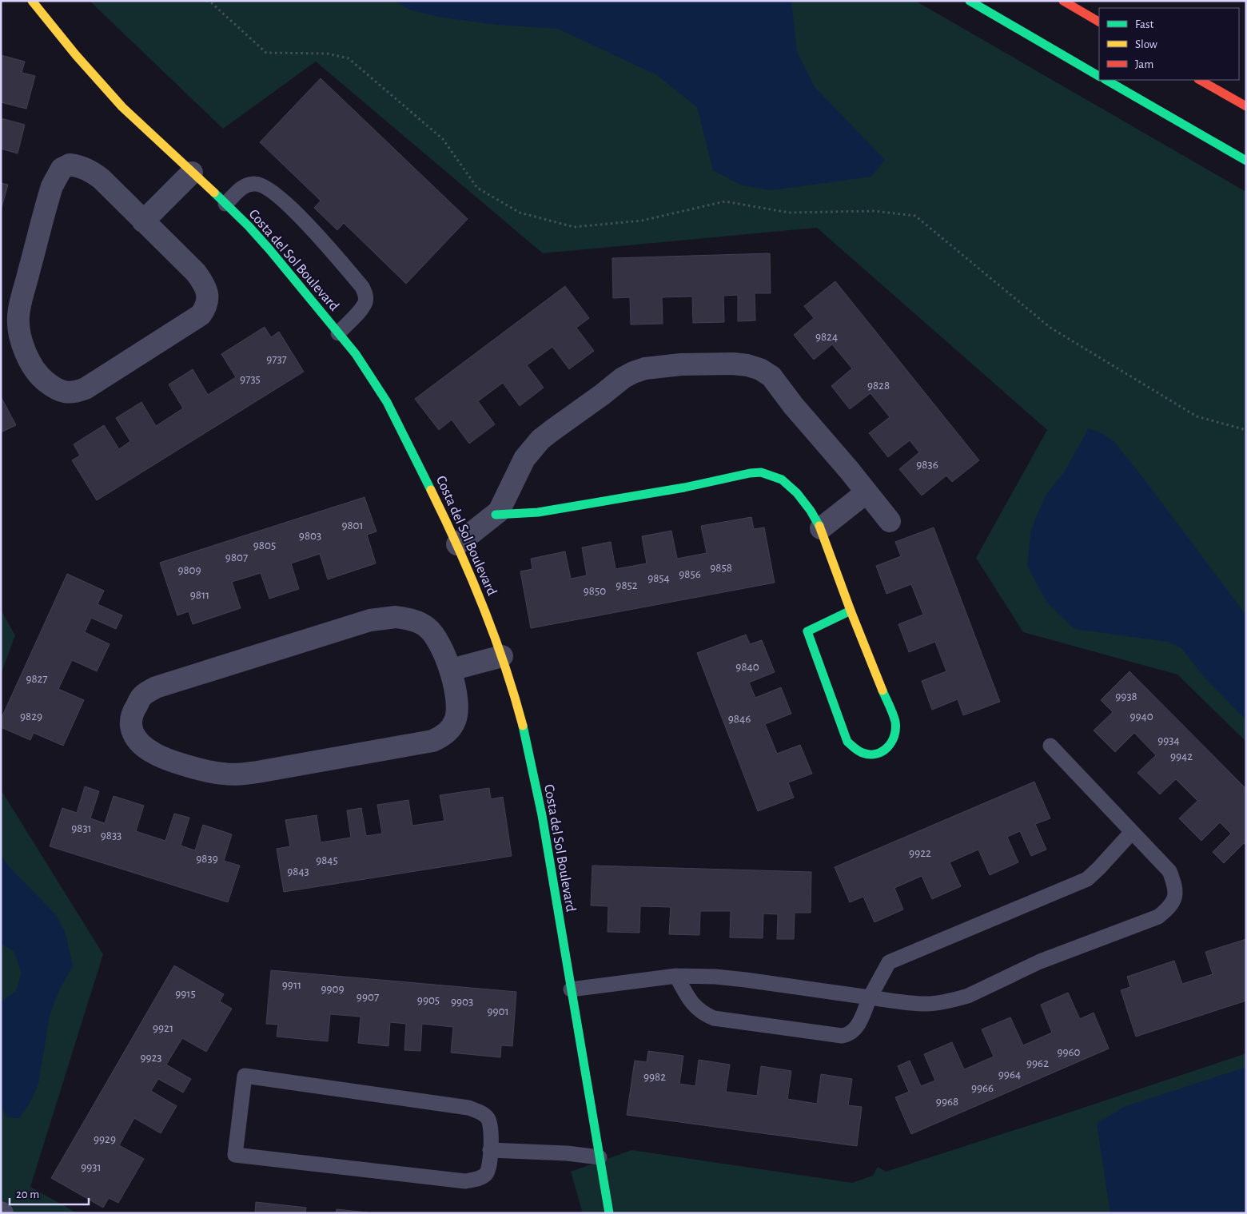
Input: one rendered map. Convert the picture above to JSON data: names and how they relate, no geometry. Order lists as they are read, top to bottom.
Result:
{
  "streets": {
    "street": ["Costa del Sol Boulevard"]
  },
  "house_numbers": [
    "9824",
    "9737",
    "9735",
    "9828",
    "9836",
    "9801",
    "9803",
    "9805",
    "9807",
    "9858",
    "9809",
    "9856",
    "9854",
    "9852",
    "9850",
    "9811",
    "9840",
    "9827",
    "9938",
    "9829",
    "9940",
    "9846",
    "9934",
    "9942",
    "9831",
    "9833",
    "9922",
    "9839",
    "9845",
    "9843",
    "9911",
    "9909",
    "9915",
    "9907",
    "9905",
    "9903",
    "9901",
    "9921",
    "9960",
    "9923",
    "9962",
    "9964",
    "9982",
    "9966",
    "9968",
    "9929",
    "9931"
  ],
  "legend": ["Fast", "Slow", "Jam"],
  "scale_bar": "20 m"
}
